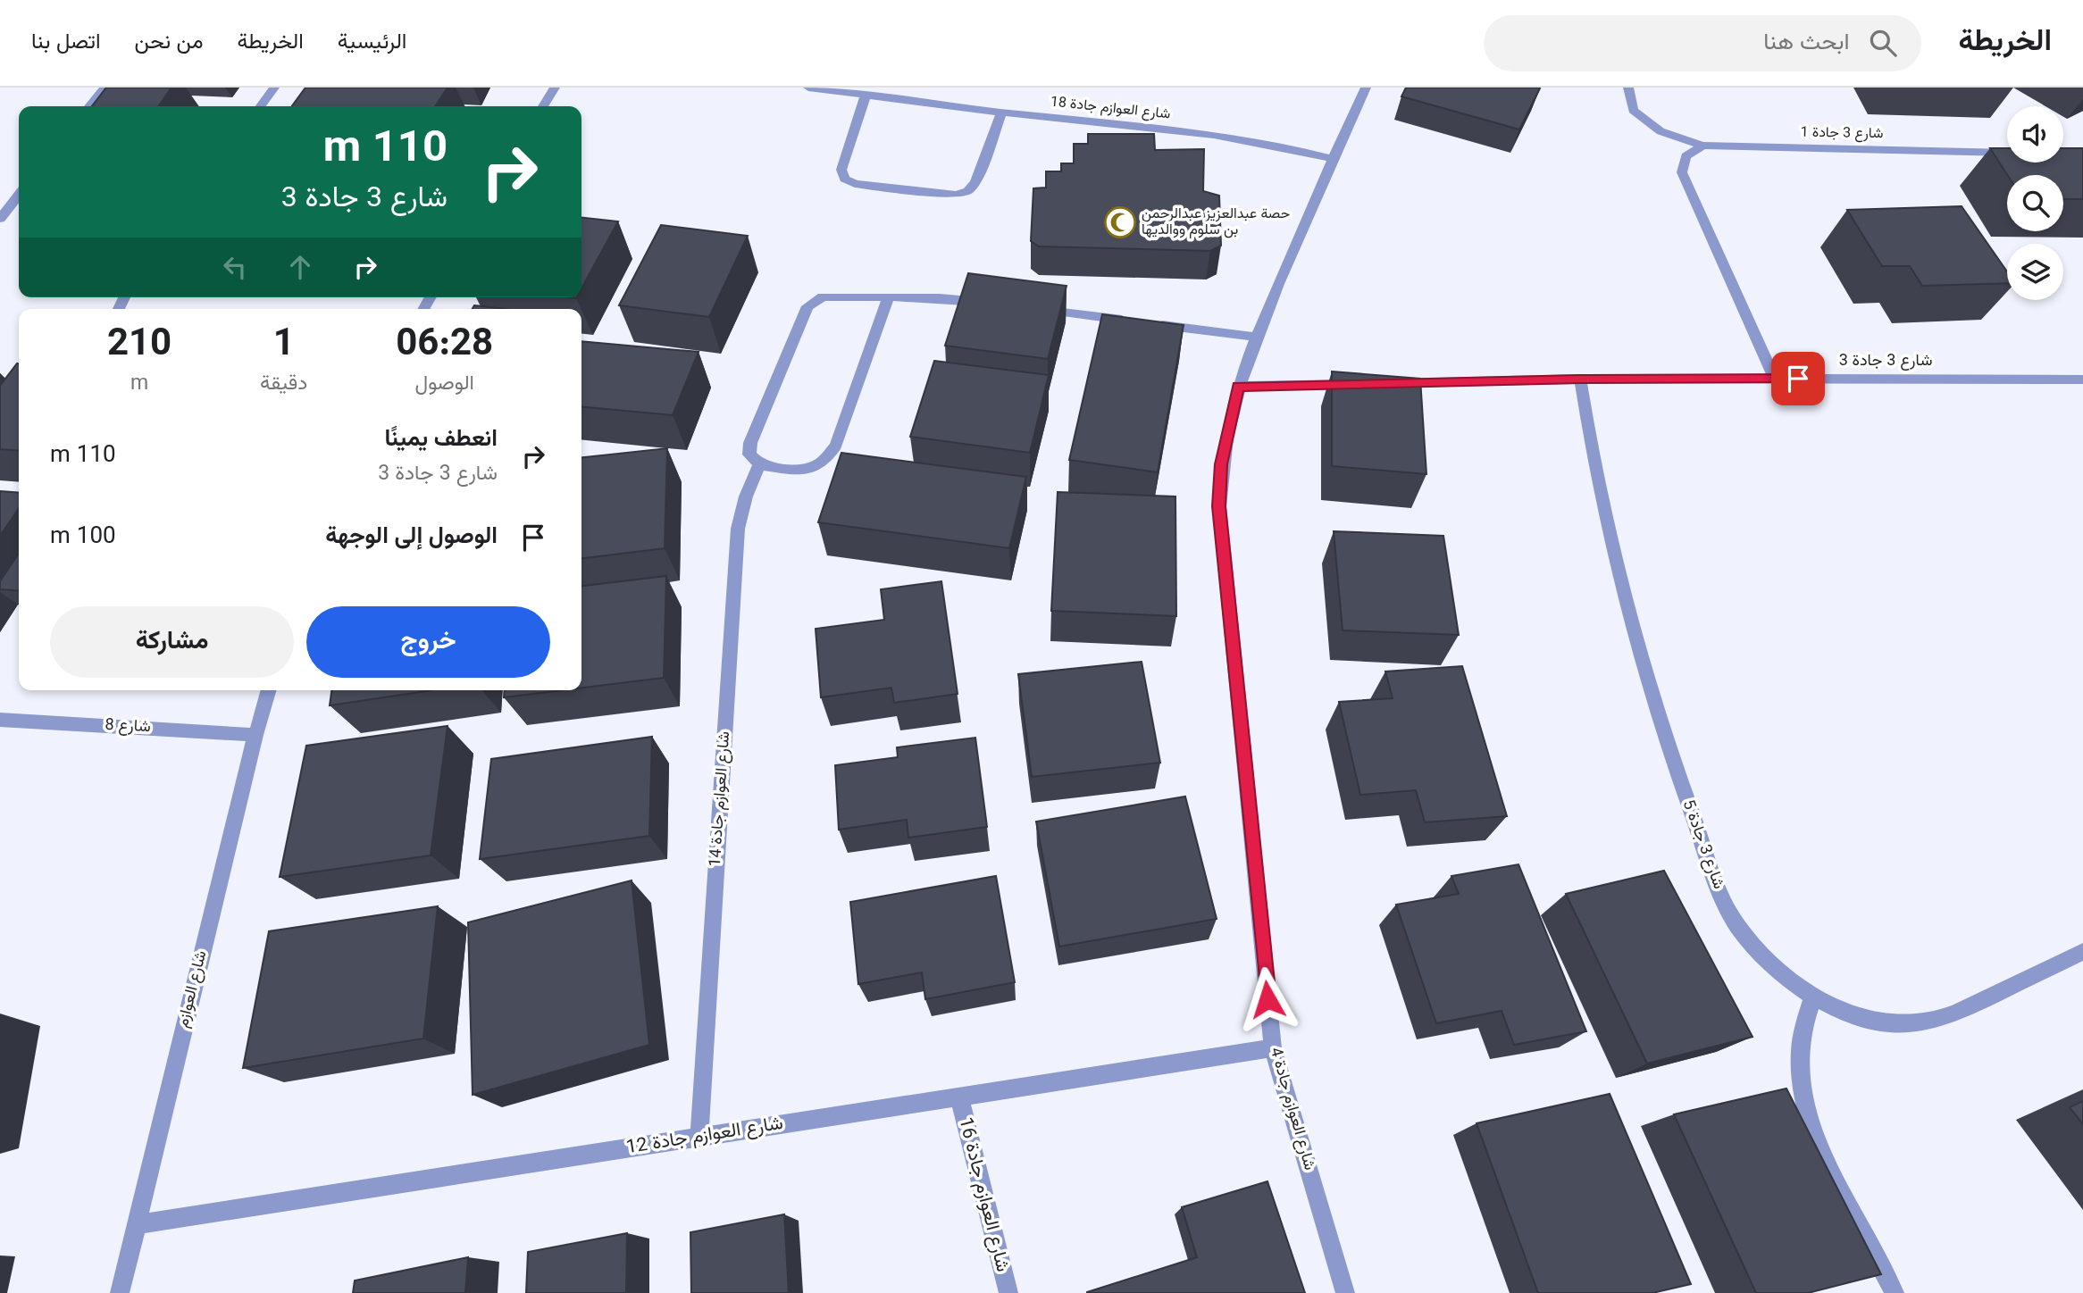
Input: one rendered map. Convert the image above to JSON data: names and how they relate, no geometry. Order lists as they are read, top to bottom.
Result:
{
  "streets": {
    "street": [
      "شارع العوازم جادة 18",
      "شارع 3 جادة 1",
      "شارع 3 جادة 3",
      "شارع 8",
      "شارع العوازم جادة 14",
      "شارع 3 جادة 5",
      "شارع العوازم",
      "شارع العوازم جادة 4",
      "شارع العوازم جادة 12",
      "شارع العوازم جادة 16"
    ]
  },
  "crossings": [
    ["شارع العوازم جادة 18", "شارع العوازم جادة 4"],
    ["شارع 3 جادة 3", "شارع 3 جادة 5"],
    ["شارع 8", "شارع العوازم"],
    ["شارع العوازم جادة 14", "شارع العوازم جادة 12"],
    ["شارع العوازم", "شارع العوازم جادة 12"],
    ["شارع العوازم جادة 4", "شارع العوازم جادة 12"],
    ["شارع العوازم جادة 12", "شارع العوازم جادة 16"]
  ],
  "places": {
    "mosque": ["حصة عبدالعزيز عبدالرحمن بن سلوم ووالديها"]
  },
  "page": {
    "header": "الخريطة",
    "search": "ابحث هنا",
    "nav": [
      "الرئيسية",
      "الخريطة",
      "من نحن",
      "اتصل بنا"
    ],
    "turn": ["110 m", "شارع 3 جادة 3"],
    "eta": [
      "06:28",
      "الوصول",
      "1",
      "دقيقة",
      "210",
      "m"
    ],
    "list": [
      {
        "name": "انعطف يمينًا",
        "note": "شارع 3 جادة 3",
        "value": "110 m"
      },
      {
        "name": "الوصول إلى الوجهة",
        "value": "100 m"
      }
    ],
    "buttons": ["خروج", "مشاركة"]
  }
}
